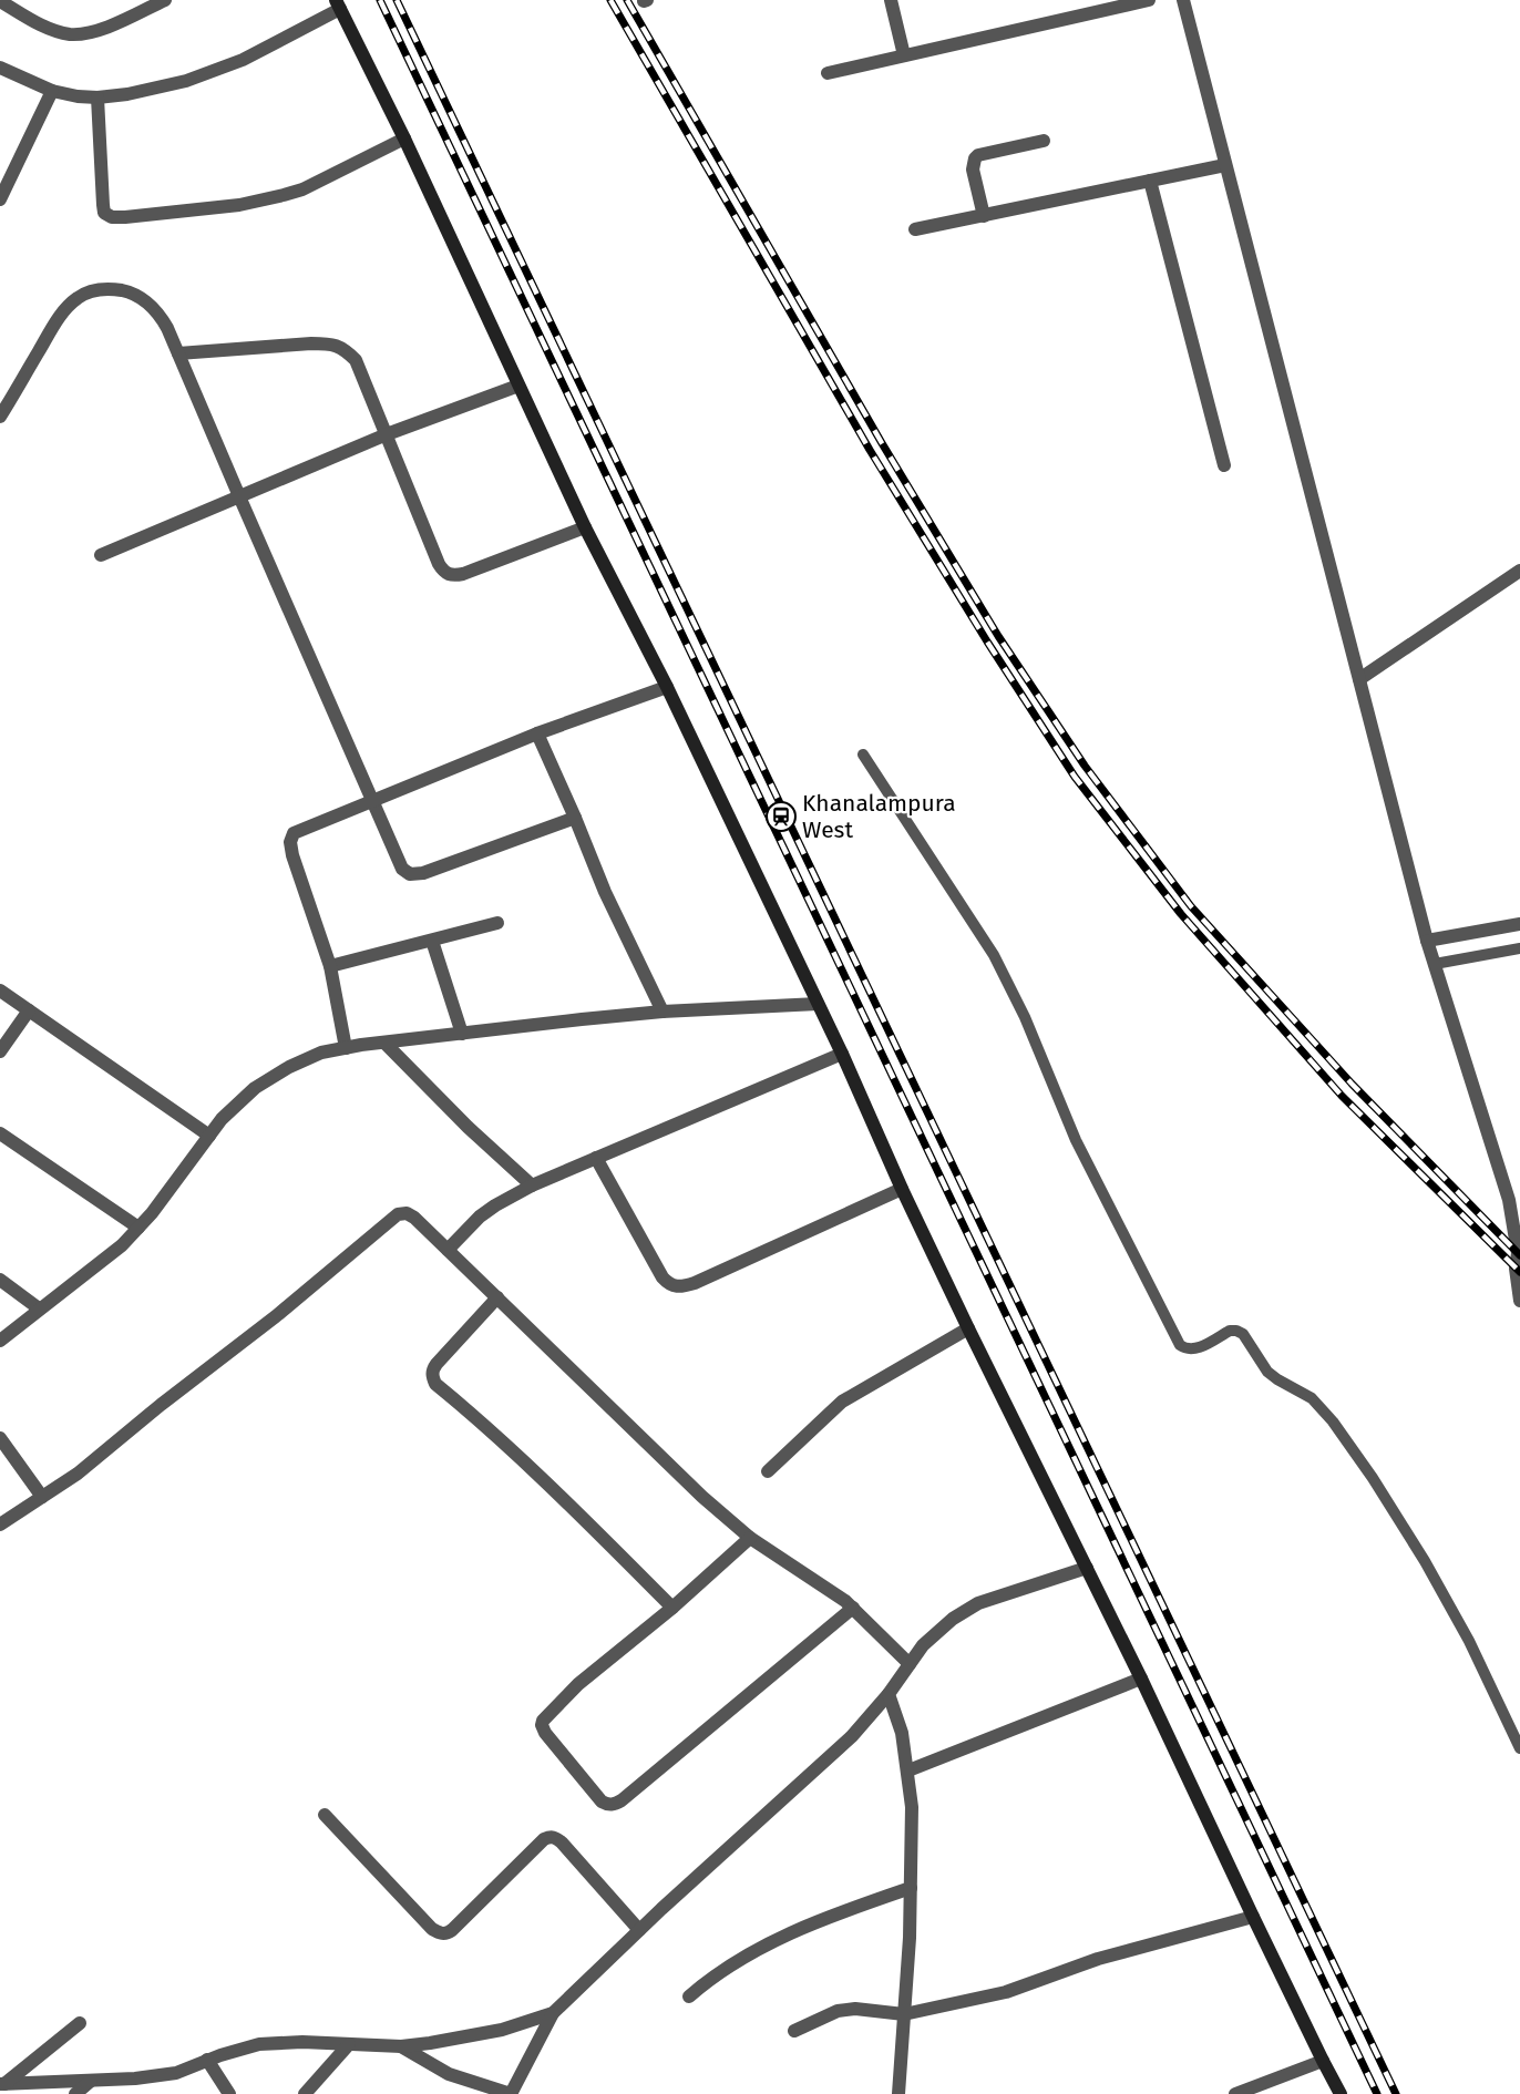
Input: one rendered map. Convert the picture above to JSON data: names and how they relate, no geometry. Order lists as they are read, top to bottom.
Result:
{
  "places": {
    "station": ["Khanalampura West"]
  }
}
